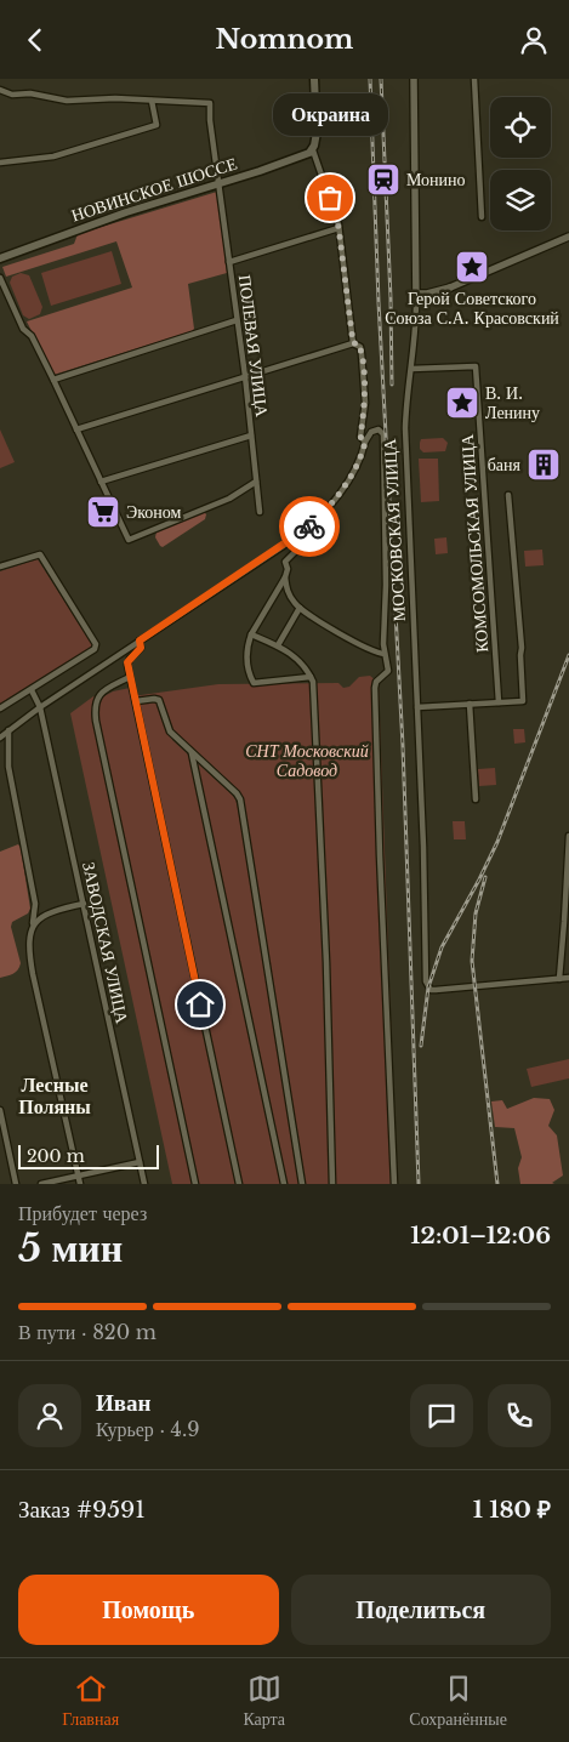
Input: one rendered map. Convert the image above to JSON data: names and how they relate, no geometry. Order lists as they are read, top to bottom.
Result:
{
  "streets": {
    "main road": ["НОВИНСКОЕ ШОССЕ"],
    "street": [
      "ПОЛЕВАЯ УЛИЦА",
      "МОСКОВСКАЯ УЛИЦА",
      "КОМСОМОЛЬСКАЯ УЛИЦА",
      "ЗАВОДСКАЯ УЛИЦА"
    ]
  },
  "crossings": [
    ["НОВИНСКОЕ ШОССЕ", "ПОЛЕВАЯ УЛИЦА"],
    ["МОСКОВСКАЯ УЛИЦА", "КОМСОМОЛЬСКАЯ УЛИЦА"]
  ],
  "districts": ["Лесные Поляны"],
  "parks": ["СНТ Московский Садовод"],
  "places": {
    "station": ["Монино"],
    "other": ["Окраина"],
    "place": ["Герой Советского Союза С.А. Красовский", "В. И. Ленину"],
    "building": ["баня"],
    "supermarket": ["Эконом"]
  },
  "scale_bar": "200 m",
  "page": {
    "header": "Nomnom",
    "bubble": "Окраина",
    "scale": "200 m",
    "heading": ["5 мин", "Прибудет через", "12:01–12:06"],
    "panel": [
      "Иван",
      "Курьер · 4.9",
      "Заказ #9591",
      "1 180 ₽"
    ],
    "bar": "В пути · 820 m",
    "buttons": ["Помощь", "Поделиться"],
    "tabs": ["Главная", "Карта", "Сохранённые"]
  }
}
